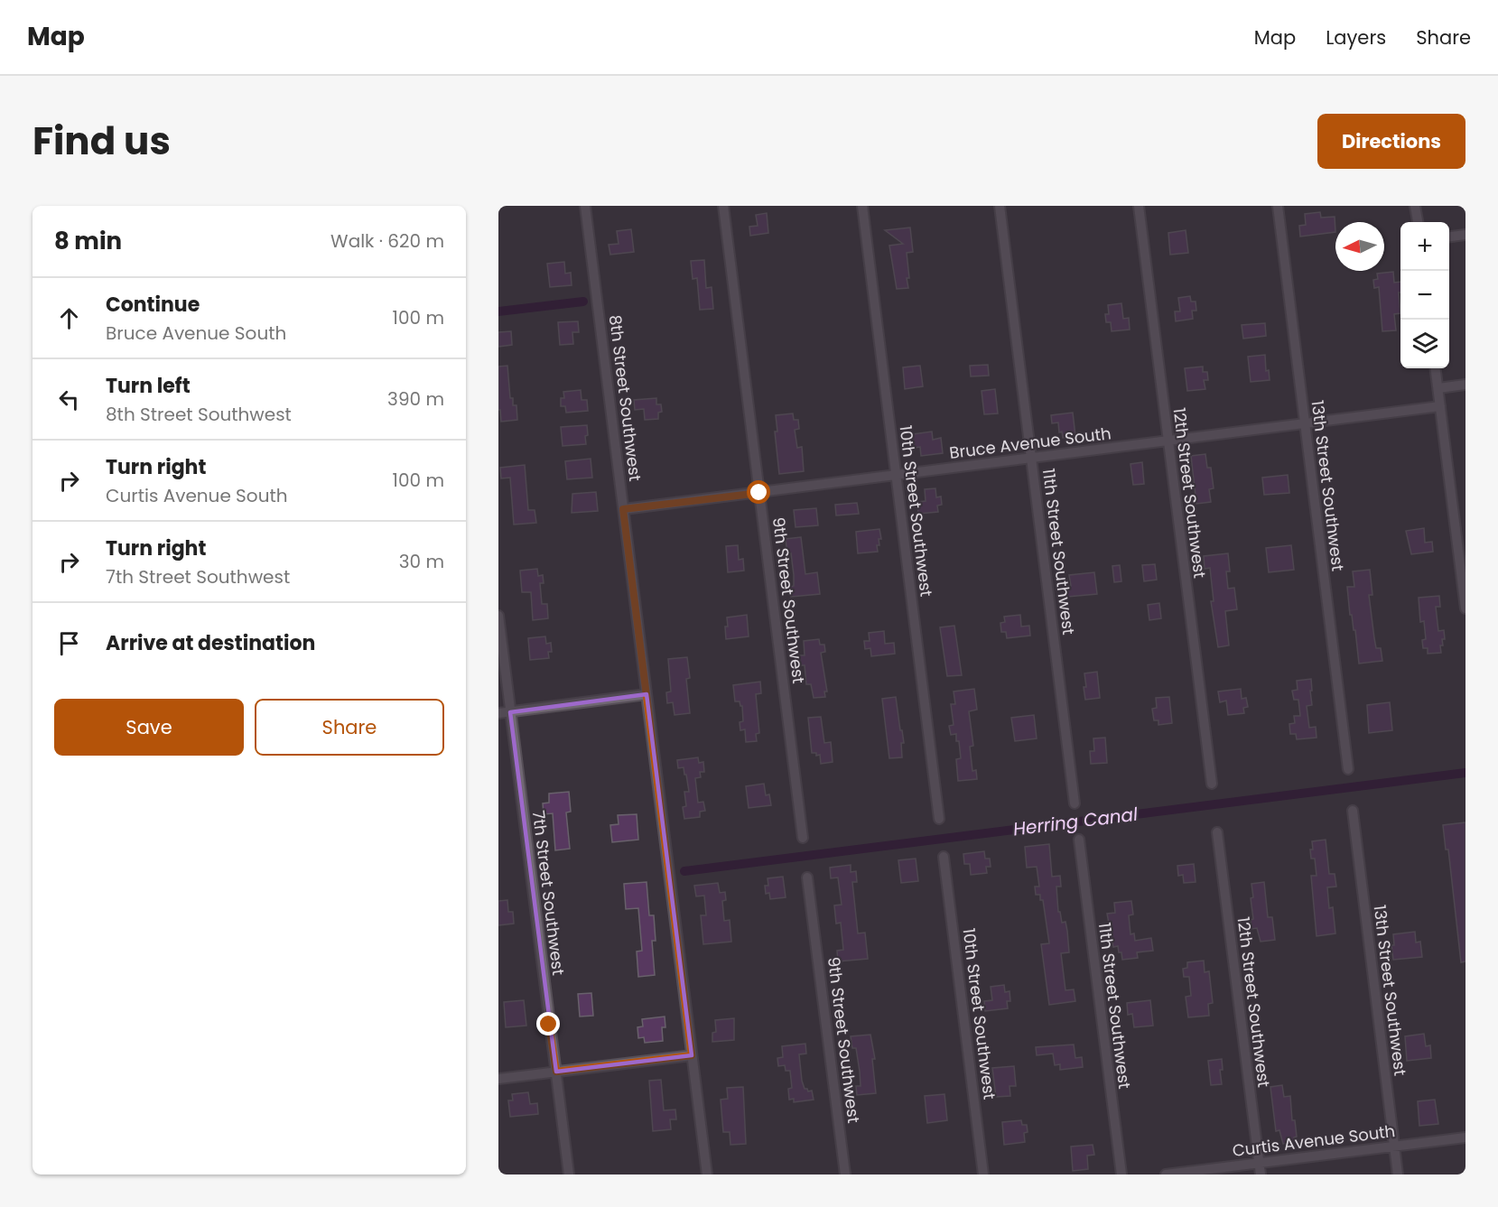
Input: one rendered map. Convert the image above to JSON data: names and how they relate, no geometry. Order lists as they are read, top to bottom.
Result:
{
  "streets": {
    "street": [
      "8th Street Southwest",
      "Bruce Avenue South",
      "13th Street Southwest",
      "12th Street Southwest",
      "10th Street Southwest",
      "11th Street Southwest",
      "9th Street Southwest",
      "7th Street Southwest",
      "Curtis Avenue South"
    ]
  },
  "crossings": [
    ["8th Street Southwest", "Bruce Avenue South"],
    ["Bruce Avenue South", "13th Street Southwest"],
    ["Bruce Avenue South", "12th Street Southwest"],
    ["Bruce Avenue South", "10th Street Southwest"],
    ["Bruce Avenue South", "11th Street Southwest"],
    ["Bruce Avenue South", "9th Street Southwest"],
    ["13th Street Southwest", "Curtis Avenue South"],
    ["12th Street Southwest", "Curtis Avenue South"]
  ],
  "water": ["Herring Canal"],
  "north": "left",
  "page": {
    "header": "Map",
    "nav": ["Map", "Layers", "Share"],
    "title": "Find us",
    "buttons": [
      "Directions",
      ["Save", "Share"]
    ],
    "heading": ["8 min", "Walk · 620 m"],
    "map_buttons": ["+", "−"],
    "list": [
      ["Continue", "Bruce Avenue South", "100 m"],
      ["Turn left", "8th Street Southwest", "390 m"],
      ["Turn right", "Curtis Avenue South", "100 m"],
      ["Turn right", "7th Street Southwest", "30 m"],
      "Arrive at destination"
    ]
  }
}
